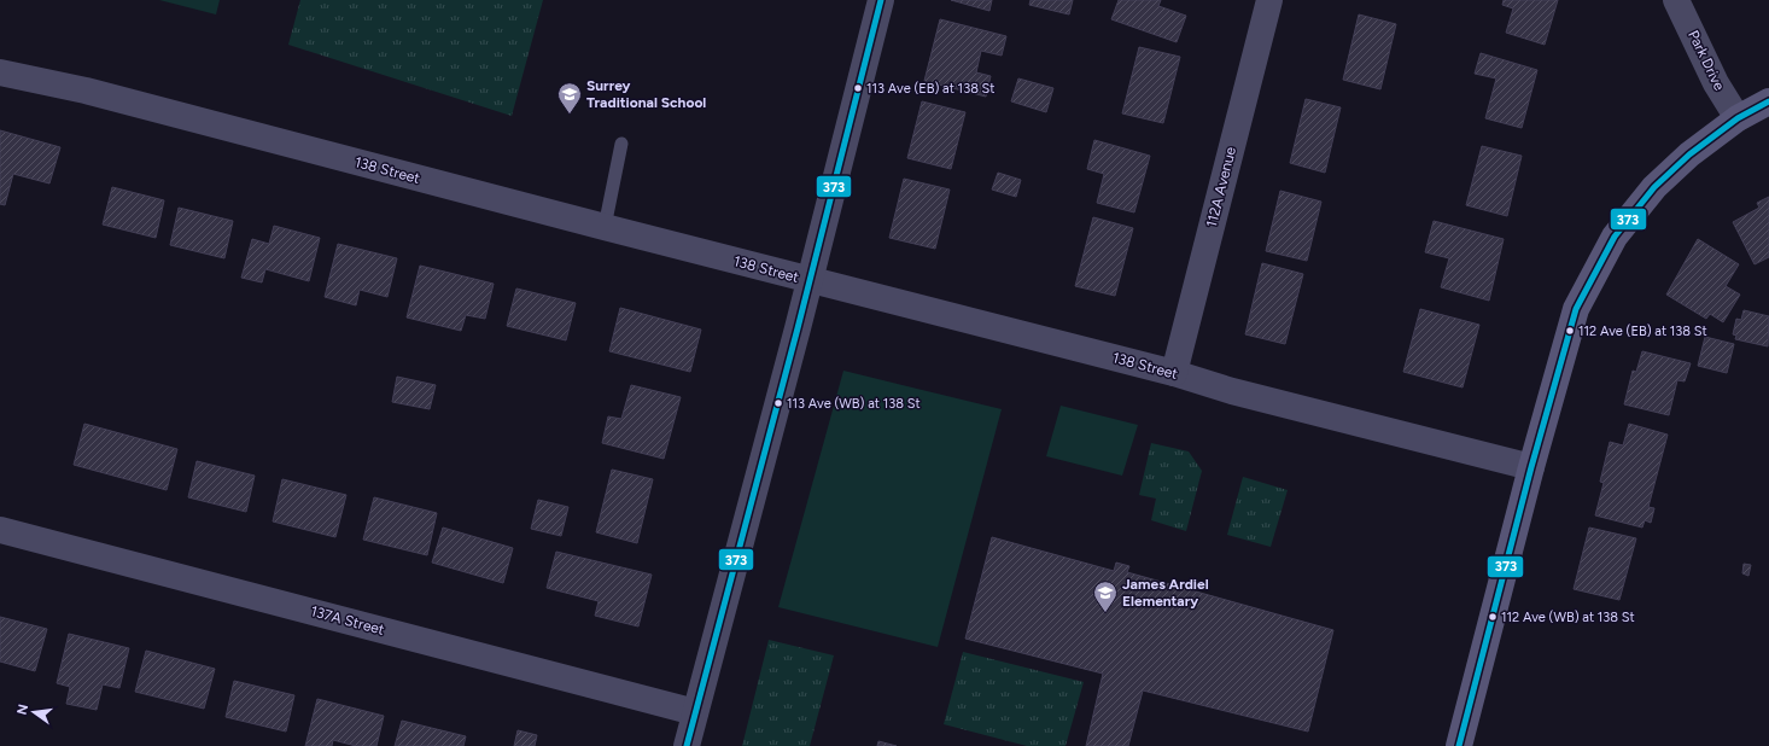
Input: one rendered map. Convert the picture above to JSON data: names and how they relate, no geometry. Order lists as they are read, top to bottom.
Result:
{
  "streets": {
    "street": [
      "Park Drive",
      "138 Street",
      "112A Avenue",
      "137A Street"
    ]
  },
  "crossings": [
    ["138 Street", "112A Avenue"]
  ],
  "places": {
    "other": [
      "113 Ave (EB) at 138 St",
      "112 Ave (EB) at 138 St",
      "113 Ave (WB) at 138 St",
      "112 Ave (WB) at 138 St"
    ],
    "school or university": ["Surrey Traditional School", "James Ardiel Elementary"]
  },
  "lines": ["transit line 373"],
  "north": "left"
}
